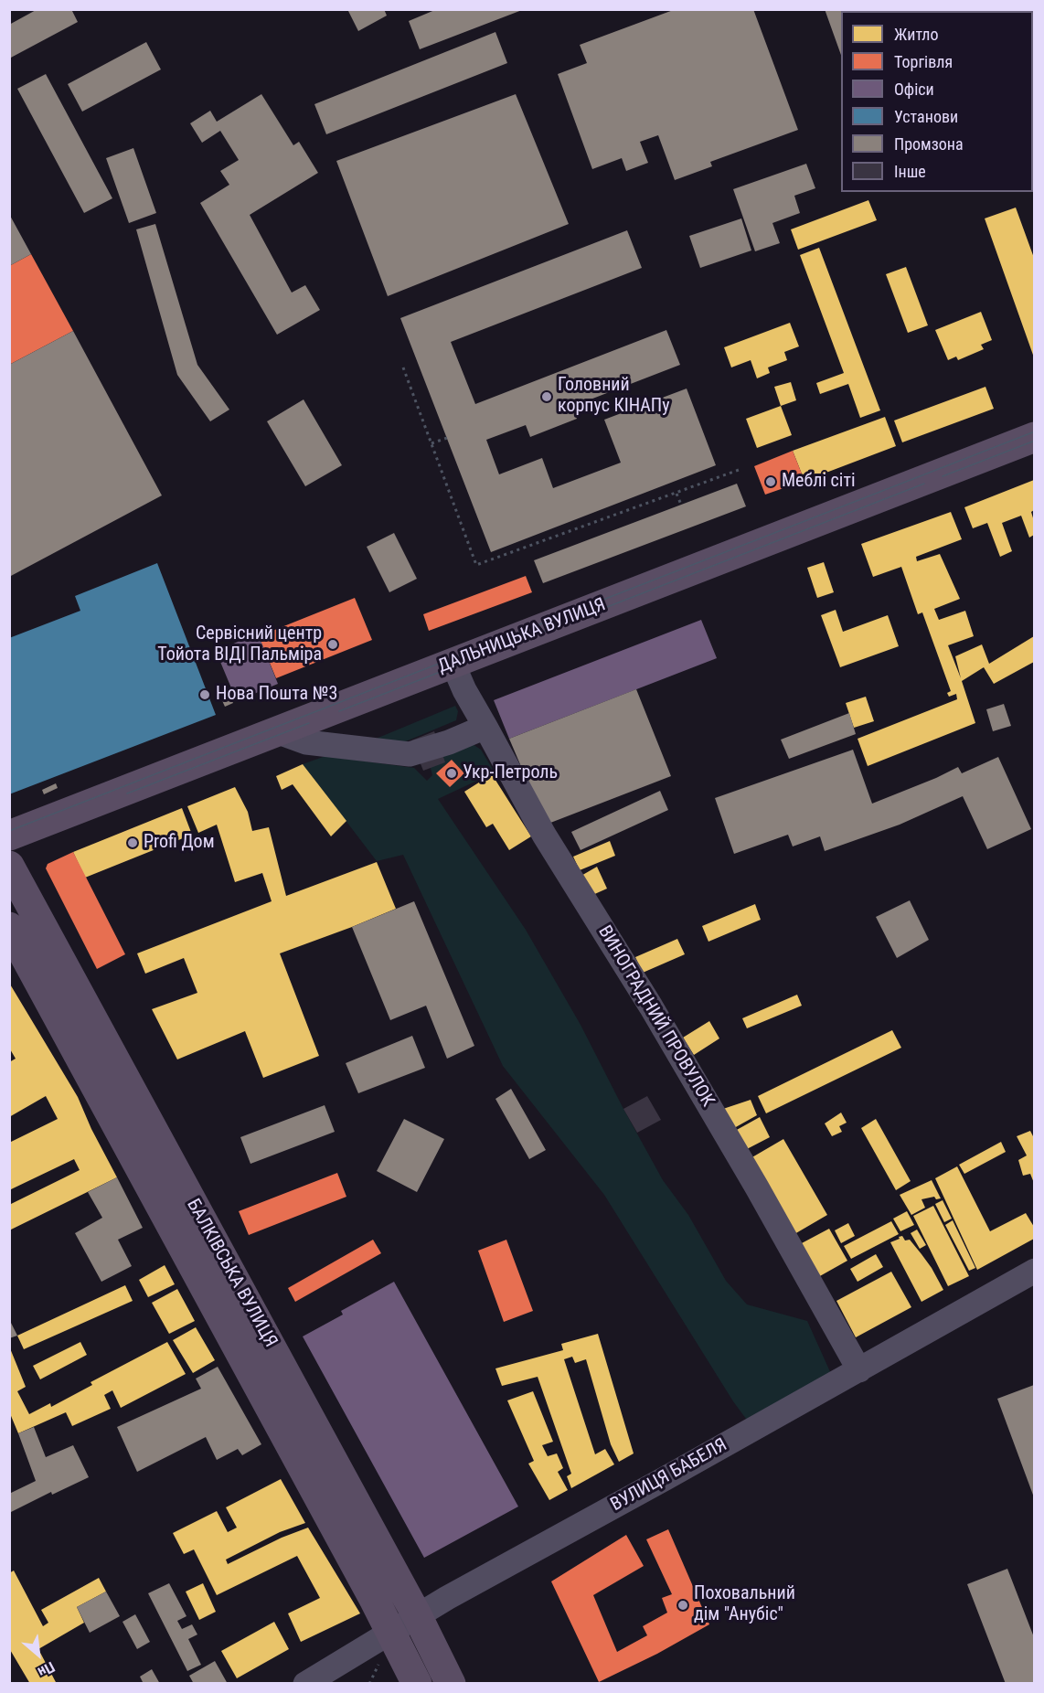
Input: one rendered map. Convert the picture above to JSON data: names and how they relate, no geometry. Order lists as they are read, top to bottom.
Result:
{
  "streets": {
    "main road": ["ДАЛЬНИЦЬКА ВУЛИЦЯ", "БАЛКІВСЬКА ВУЛИЦЯ"],
    "street": ["ВИНОГРАДНИЙ ПРОВУЛОК", "ВУЛИЦЯ БАБЕЛЯ"]
  },
  "crossings": [
    ["ДАЛЬНИЦЬКА ВУЛИЦЯ", "ВИНОГРАДНИЙ ПРОВУЛОК"],
    ["ВИНОГРАДНИЙ ПРОВУЛОК", "ВУЛИЦЯ БАБЕЛЯ"],
    ["БАЛКІВСЬКА ВУЛИЦЯ", "ВУЛИЦЯ БАБЕЛЯ"]
  ],
  "places": [
    "Головний корпус КІНАПу",
    "Меблі сіті",
    "Сервісний центр Тойота ВІДІ Пальміра",
    "Нова Пошта №3",
    "Укр-Петроль",
    "Profi Дом",
    "Поховальний дім \"Анубіс\""
  ],
  "legend": [
    "Житло",
    "Торгівля",
    "Офіси",
    "Установи",
    "Промзона",
    "Інше"
  ],
  "north": "bottom right"
}
